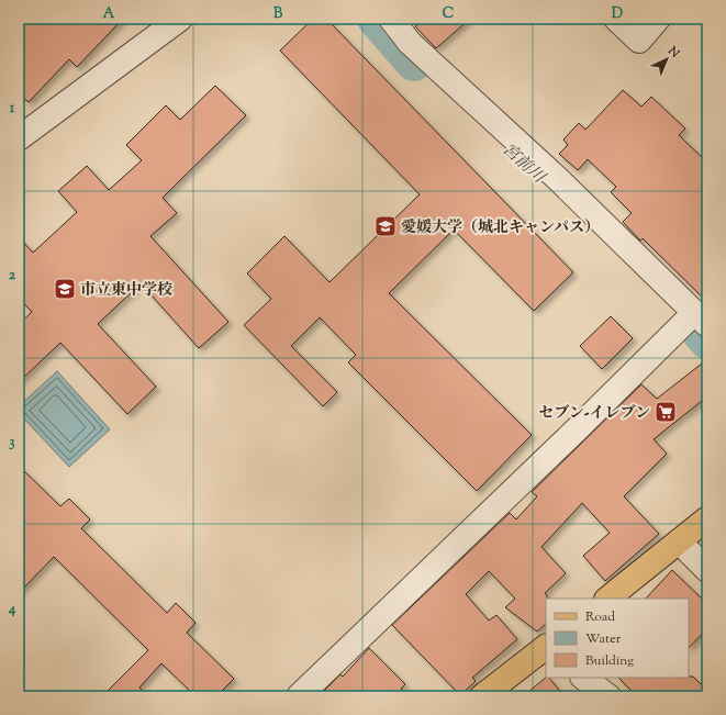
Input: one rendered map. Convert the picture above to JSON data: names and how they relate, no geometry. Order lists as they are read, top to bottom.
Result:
{
  "water": ["宮前川"],
  "places": {
    "school or university": ["愛媛大学（城北キャンパス）", "市立東中学校"],
    "supermarket": ["セブン-イレブン"]
  },
  "legend": ["Road", "Water", "Building"],
  "north": "top right",
  "grid": {
    "columns": [
      "A",
      "B",
      "C",
      "D"
    ],
    "rows": [
      "1",
      "2",
      "3",
      "4"
    ]
  }
}
